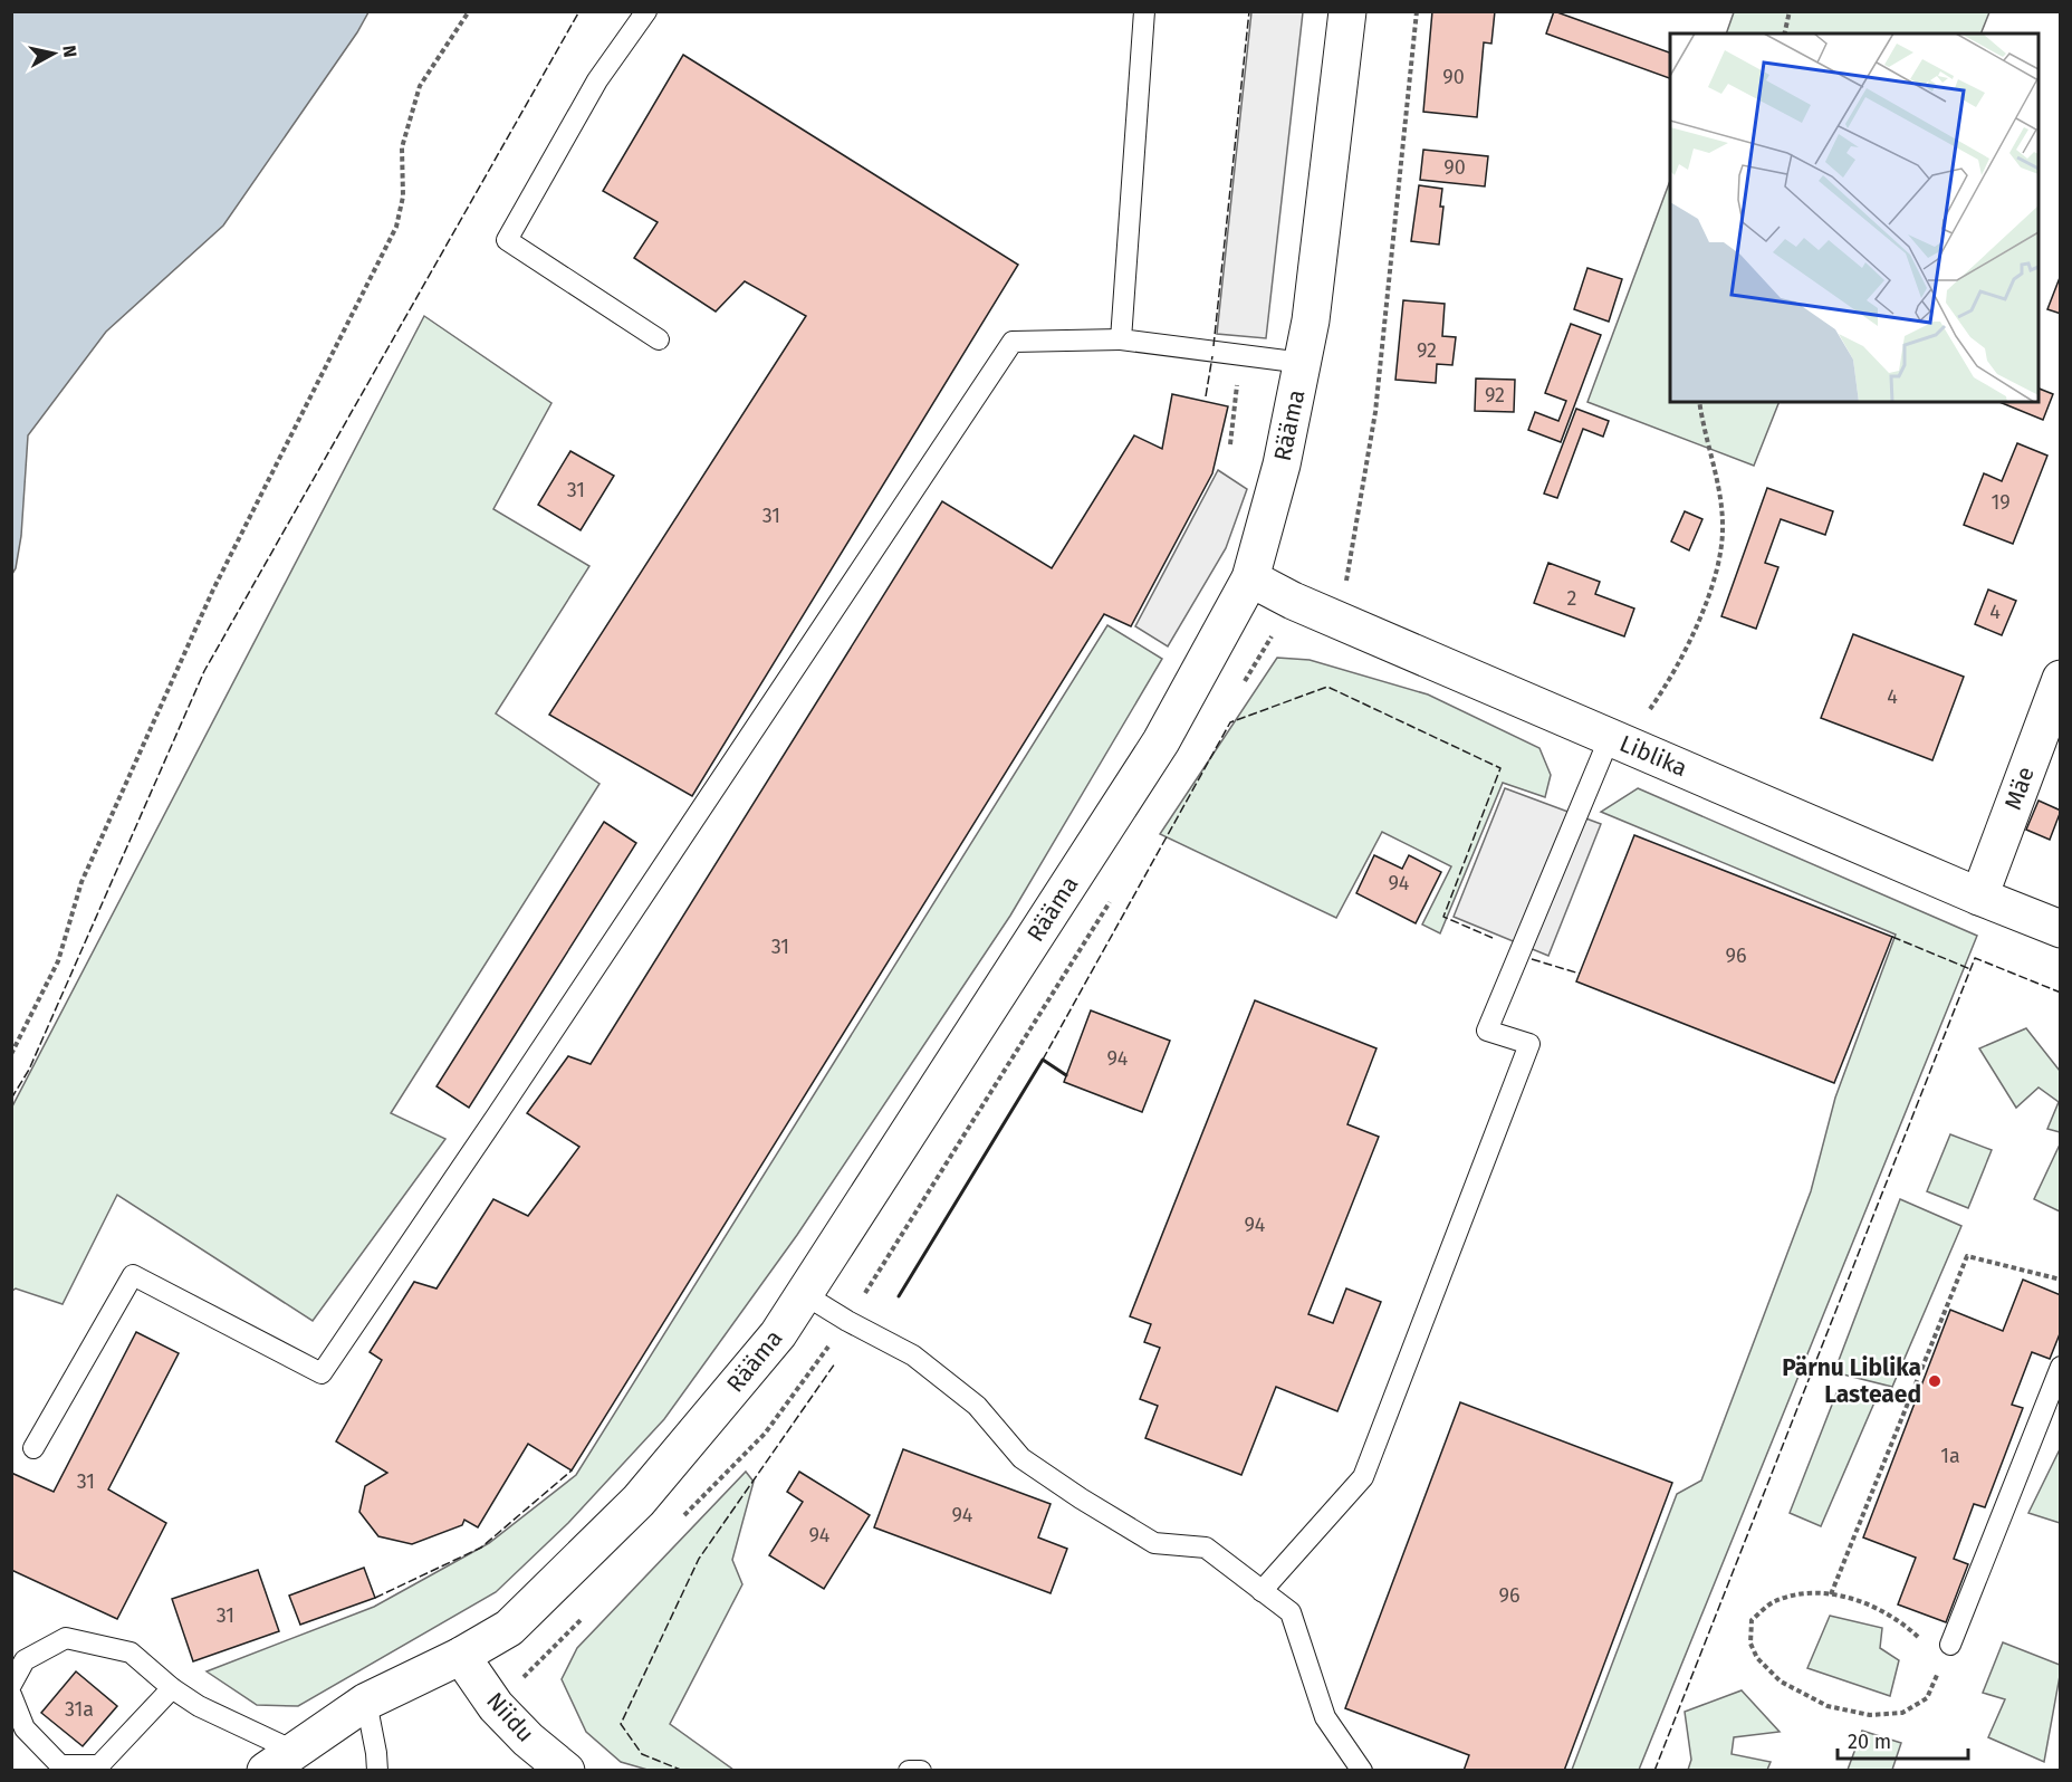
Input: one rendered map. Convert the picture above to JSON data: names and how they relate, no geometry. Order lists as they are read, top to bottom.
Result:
{
  "streets": {
    "main road": [
      "Rääma",
      "Liblika",
      "Mäe",
      "Niidu"
    ]
  },
  "crossings": [
    ["Rääma", "Liblika"],
    ["Rääma", "Niidu"],
    ["Liblika", "Mäe"]
  ],
  "places": ["Pärnu Liblika Lasteaed"],
  "house_numbers": [
    "90",
    "90",
    "92",
    "92",
    "31",
    "19",
    "31",
    "2",
    "4",
    "4",
    "94",
    "31",
    "96",
    "94",
    "94",
    "1a",
    "31",
    "94",
    "94",
    "96",
    "31",
    "31a"
  ],
  "scale_bar": "20 m",
  "north": "right"
}
